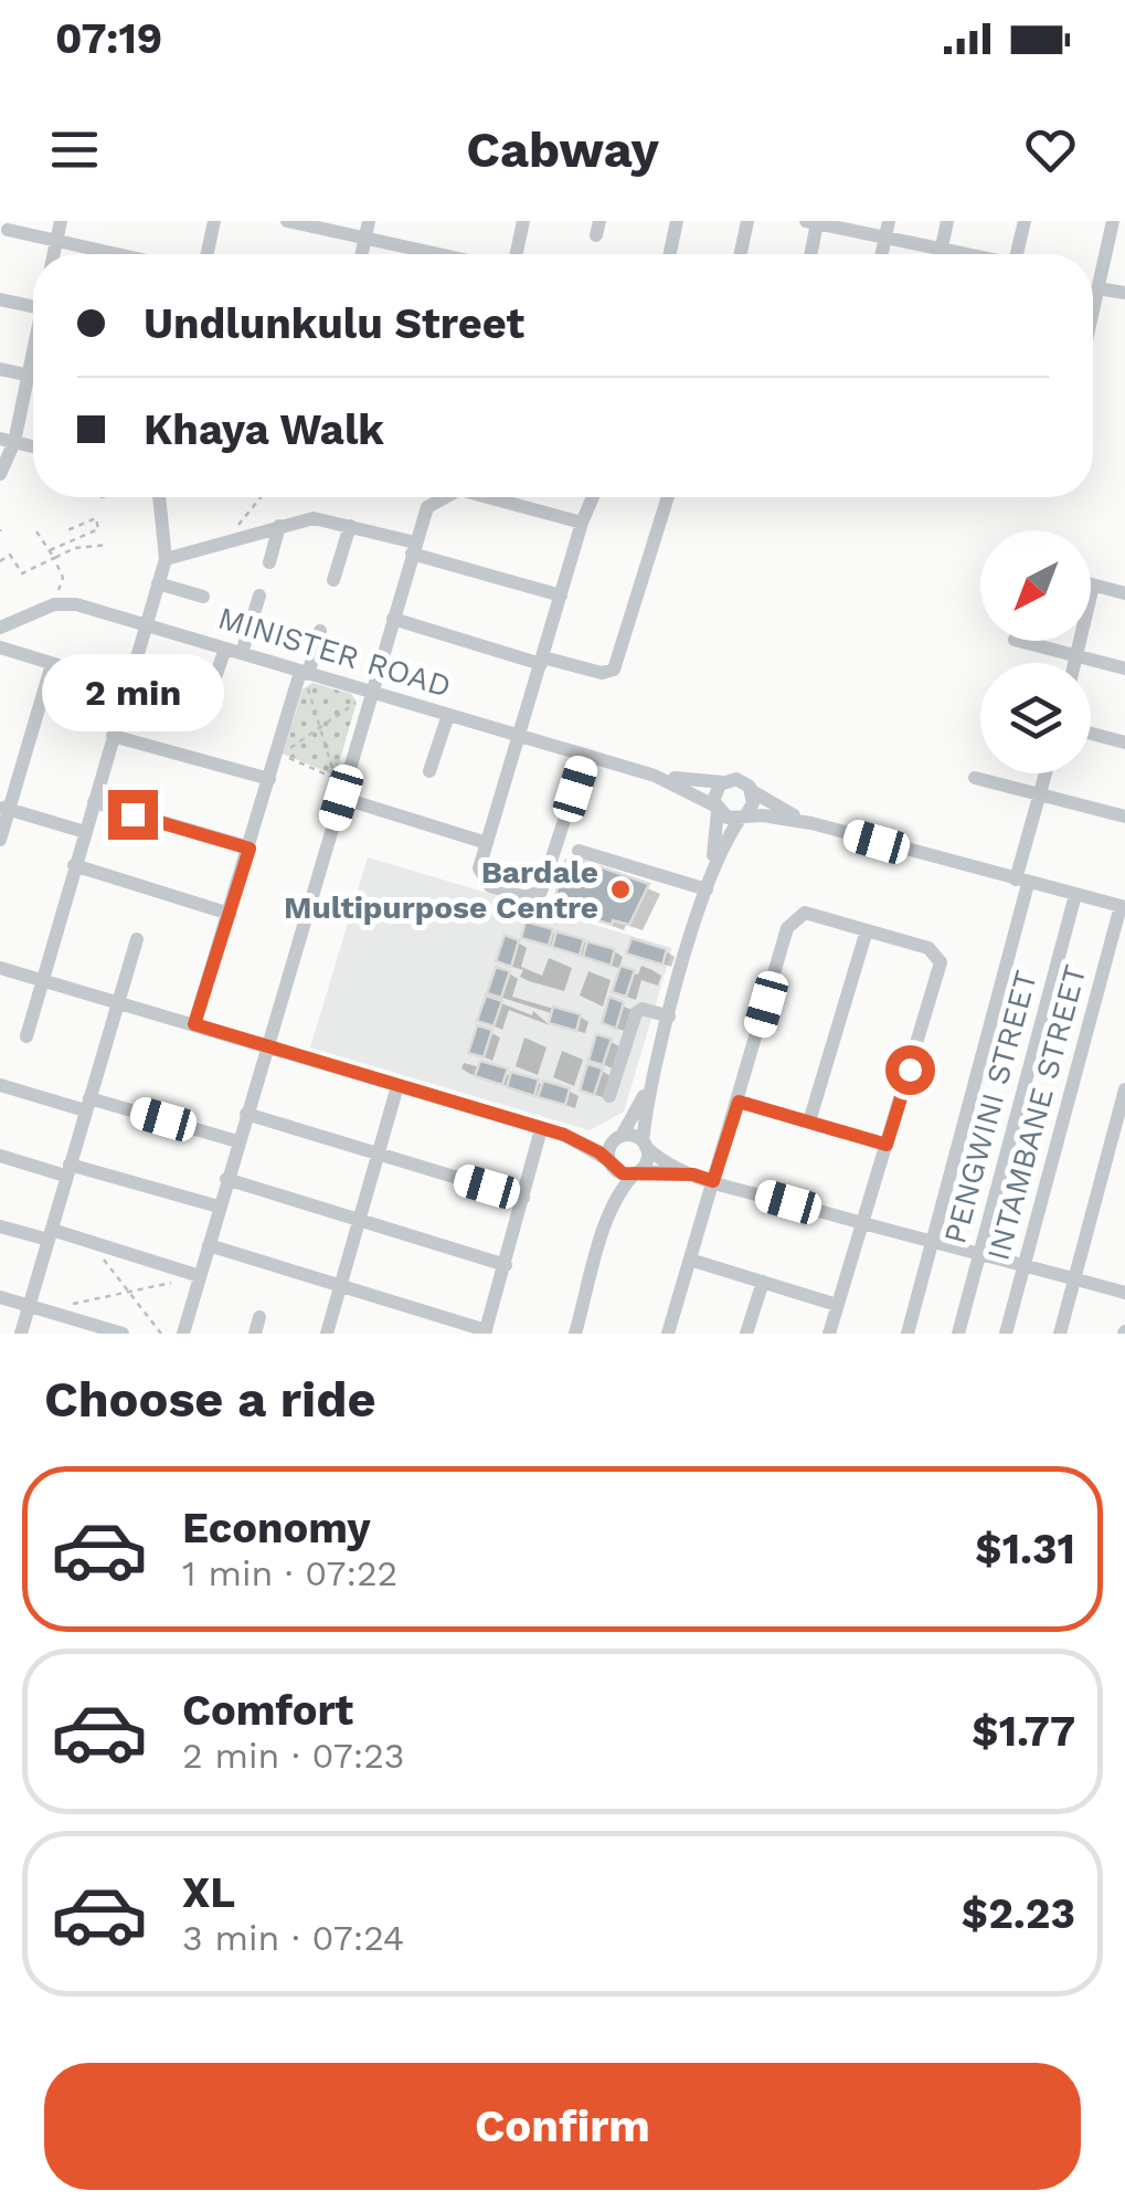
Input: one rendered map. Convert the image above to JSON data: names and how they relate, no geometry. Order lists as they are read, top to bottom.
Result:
{
  "streets": {
    "street": ["MINISTER ROAD", "PENGWINI STREET", "INTAMBANE STREET"]
  },
  "places": ["Bardale Multipurpose Centre"],
  "north": "bottom left",
  "page": {
    "status": "07:19",
    "header": "Cabway",
    "banner": ["Undlunkulu Street", "Khaya Walk"],
    "bubble": "2 min",
    "heading": "Choose a ride",
    "list": [
      {
        "name": "Economy",
        "note": "1 min · 07:22",
        "value": "$1.31"
      },
      {
        "name": "Comfort",
        "note": "2 min · 07:23",
        "value": "$1.77"
      },
      {
        "name": "XL",
        "note": "3 min · 07:24",
        "value": "$2.23"
      }
    ],
    "buttons": "Confirm"
  }
}
